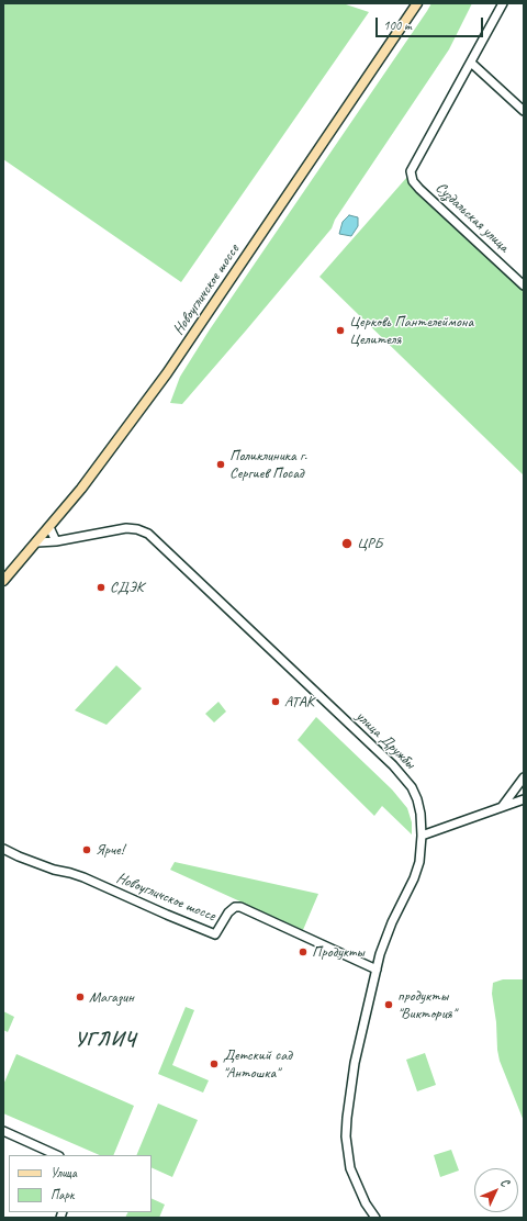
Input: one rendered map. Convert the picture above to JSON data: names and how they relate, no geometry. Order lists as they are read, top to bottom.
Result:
{
  "streets": {
    "main road": ["Новоугличское шоссе"],
    "street": ["Суздальская улица", "улица Дружбы"]
  },
  "crossings": [
    ["Новоугличское шоссе", "улица Дружбы"]
  ],
  "districts": ["УГЛИЧ"],
  "places": [
    "Церковь Пантелеймона Целителя",
    "Поликлиника г. Сергиев Посад",
    "ЦРБ",
    "СДЭК",
    "АТАК",
    "Ярче!",
    "Продукты",
    "Магазин",
    "продукты \"Виктория\"",
    "Детский сад \"Антошка\""
  ],
  "legend": ["Улица", "Парк"],
  "scale_bar": "100 m",
  "north": "top right"
}
